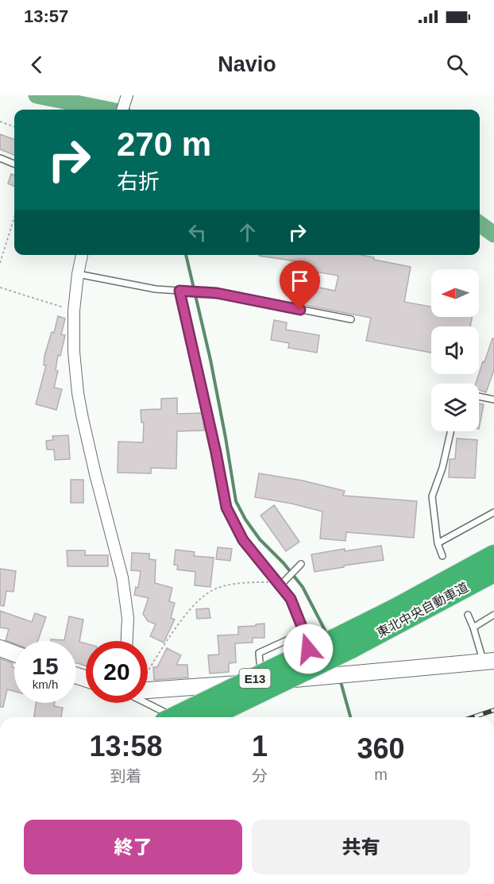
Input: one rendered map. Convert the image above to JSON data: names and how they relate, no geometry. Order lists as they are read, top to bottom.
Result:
{
  "streets": {
    "highway": ["東北中央自動車道", "E13"]
  },
  "crossings": [
    ["東北中央自動車道", "E13"]
  ],
  "north": "left",
  "page": {
    "status": "13:57",
    "header": "Navio",
    "turn": ["270 m", "右折"],
    "speed": "15 km/h",
    "limit": "20",
    "eta": [
      "13:58",
      "到着",
      "1",
      "分",
      "360",
      "m"
    ],
    "buttons": ["終了", "共有"]
  }
}
